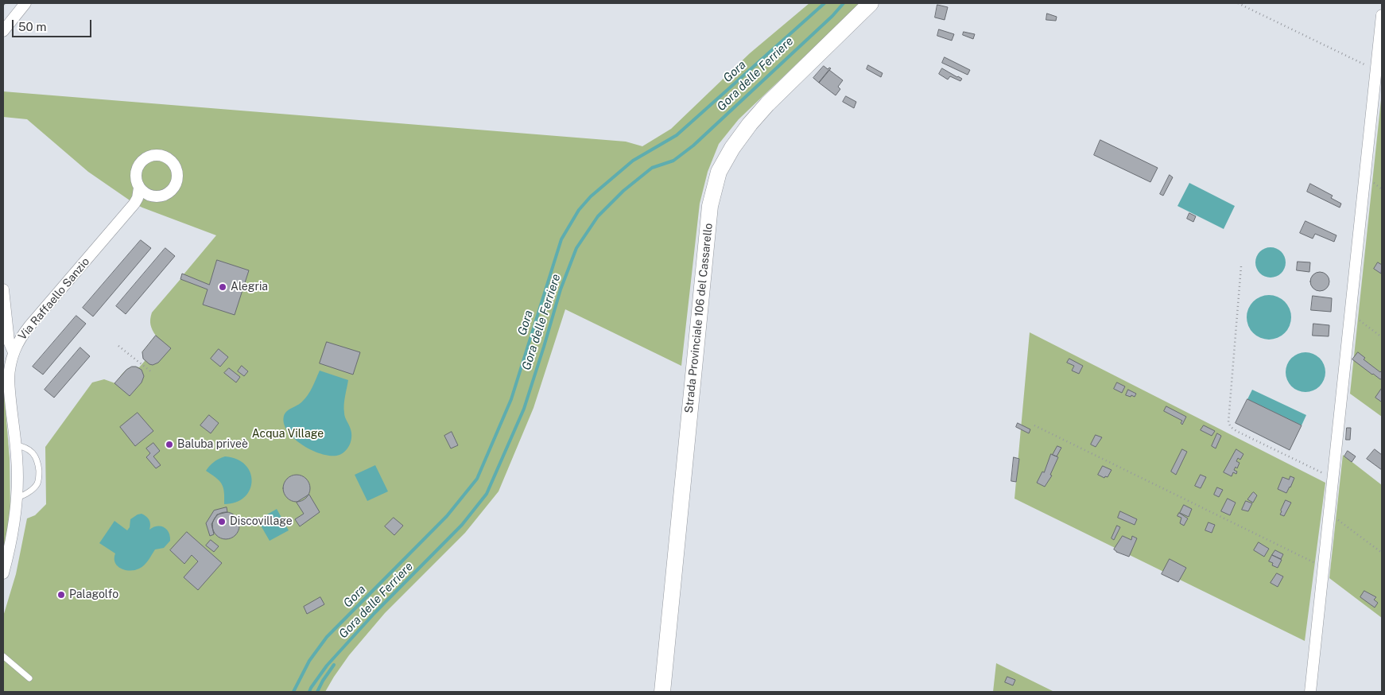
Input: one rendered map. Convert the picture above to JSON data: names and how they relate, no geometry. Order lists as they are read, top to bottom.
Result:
{
  "streets": {
    "street": ["Via Raffaello Sanzio", "Strada Provinciale 106 del Cassarello"]
  },
  "water": ["Gora", "Gora delle Ferriere"],
  "parks": ["Acqua Village"],
  "places": [
    "Alegria",
    "Baluba priveè",
    "Discovillage",
    "Palagolfo"
  ],
  "scale_bar": "50 m"
}
